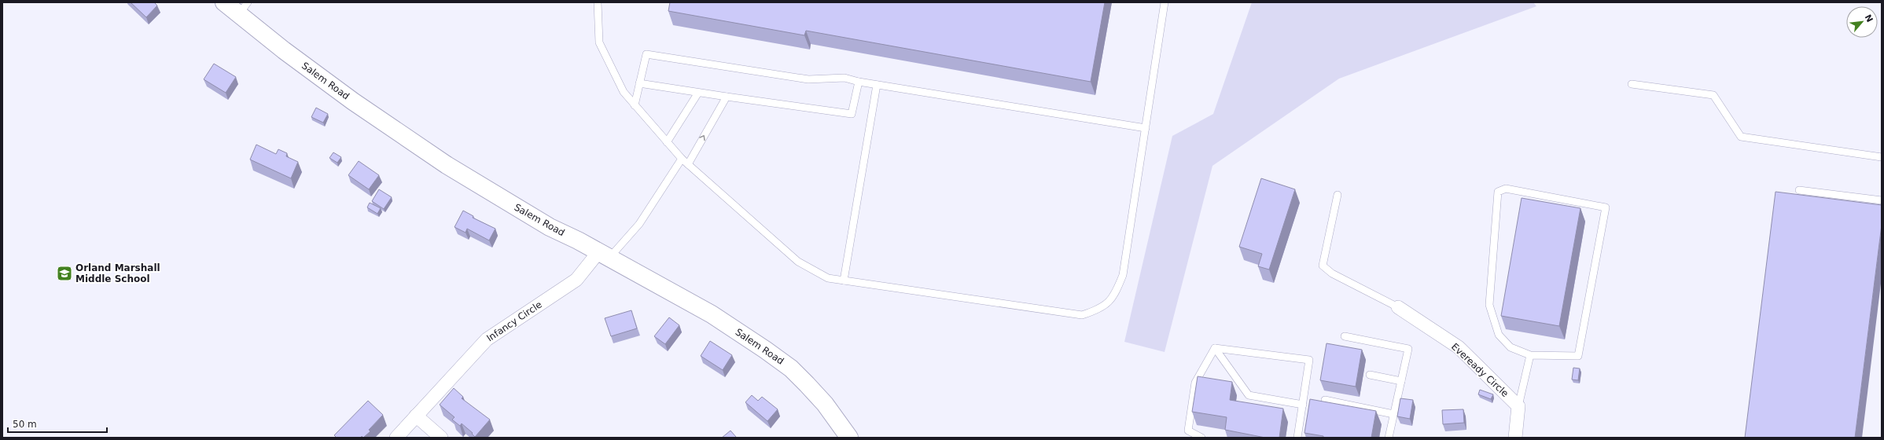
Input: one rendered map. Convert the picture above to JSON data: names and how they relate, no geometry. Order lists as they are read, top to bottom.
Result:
{
  "streets": {
    "main road": ["Salem Road"],
    "street": ["Infancy Circle", "Eveready Circle"]
  },
  "crossings": [
    ["Salem Road", "Infancy Circle"]
  ],
  "places": {
    "school or university": ["Orland Marshall Middle School"]
  },
  "scale_bar": "50 m",
  "north": "top right"
}
